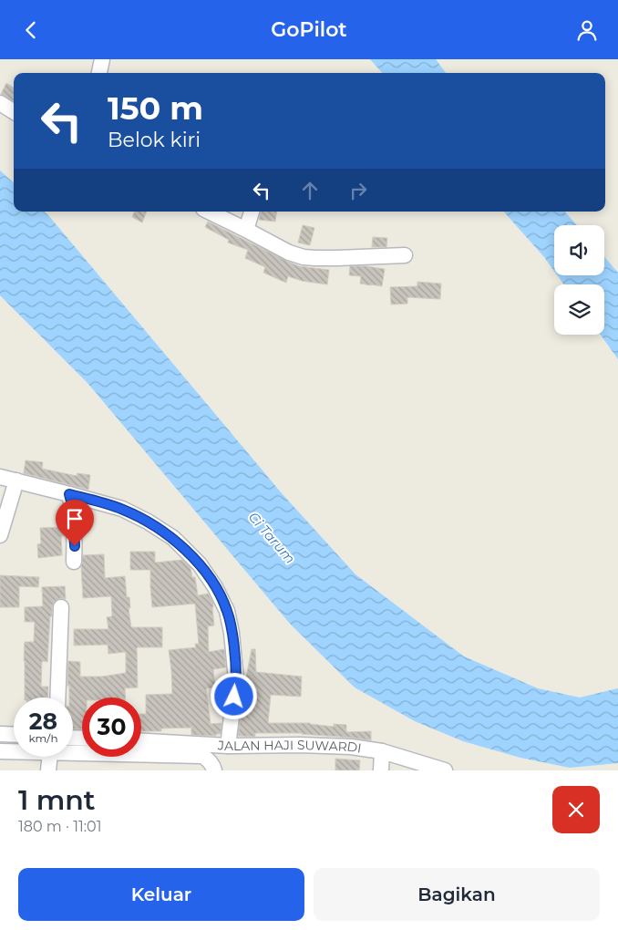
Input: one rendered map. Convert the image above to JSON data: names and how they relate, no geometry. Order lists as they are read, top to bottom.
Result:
{
  "streets": {
    "street": ["JALAN HAJI SUWARDI"]
  },
  "water": ["Ci Tarum"],
  "page": {
    "header": "GoPilot",
    "turn": ["150 m", "Belok kiri"],
    "speed": "28 km/h",
    "limit": "30",
    "heading": ["1 mnt", "180 m · 11:01"],
    "buttons": ["Keluar", "Bagikan"]
  }
}
